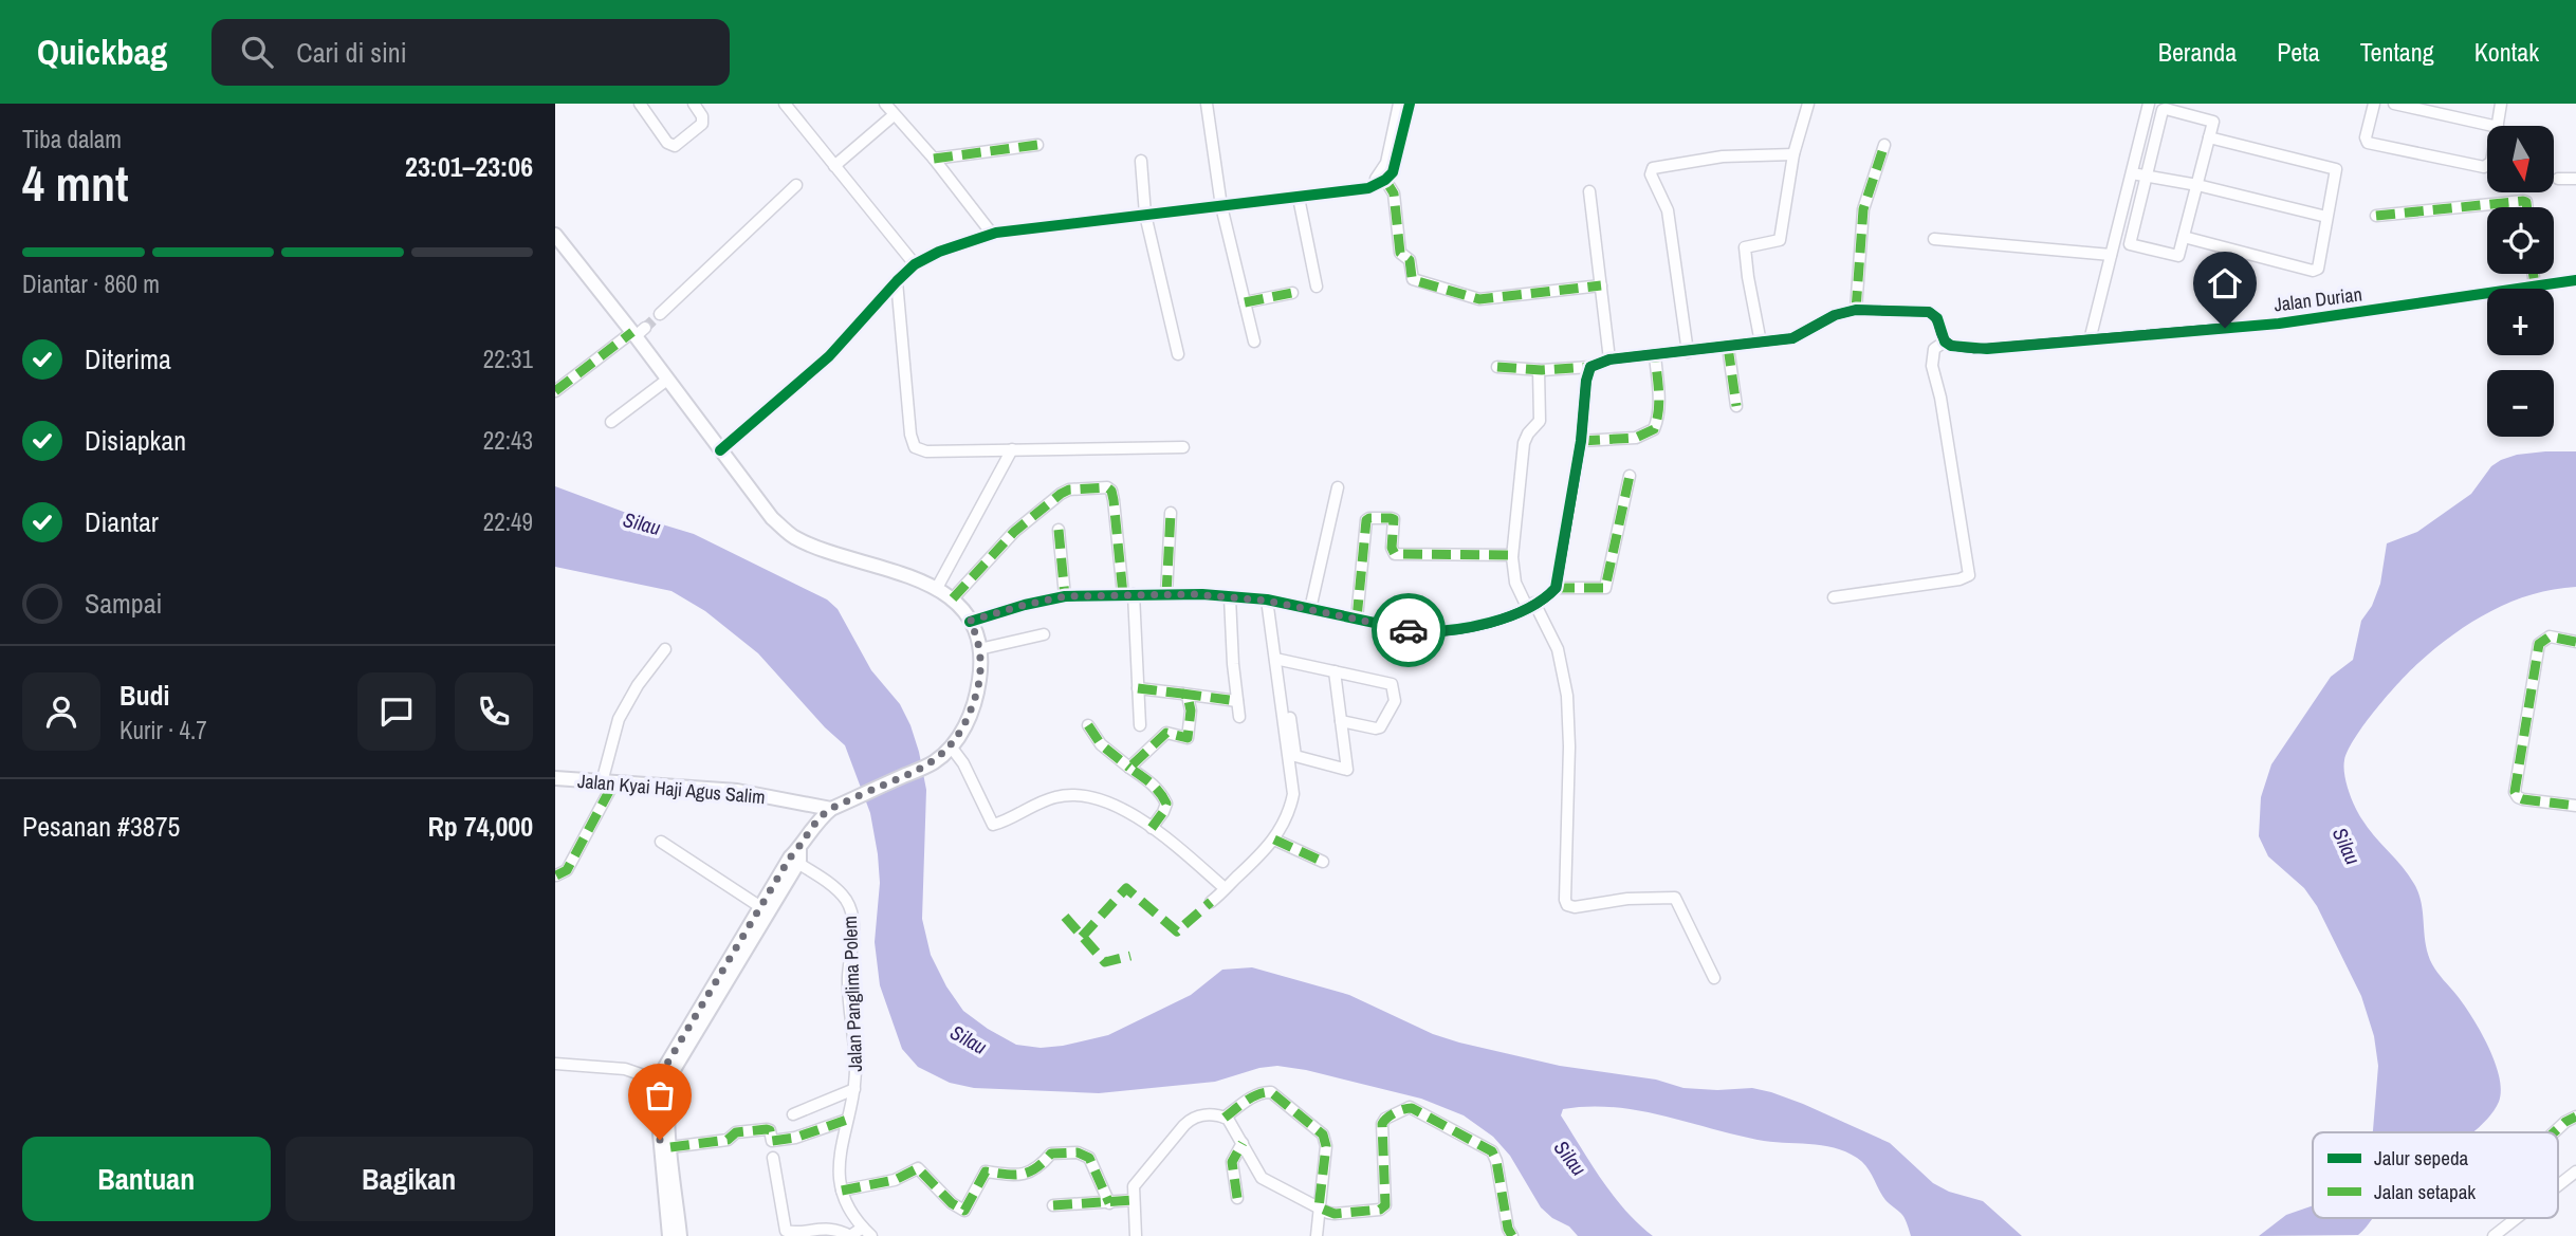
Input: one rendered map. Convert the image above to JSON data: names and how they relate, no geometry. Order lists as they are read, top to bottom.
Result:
{
  "streets": {
    "main road": ["Jalan Kyai Haji Agus Salim"],
    "street": ["Jalan Durian", "Jalan Panglima Polem"]
  },
  "water": ["Silau"],
  "legend": ["Jalur sepeda", "Jalan setapak"],
  "north": "bottom",
  "page": {
    "header": "Quickbag",
    "search": "Cari di sini",
    "nav": [
      "Beranda",
      "Peta",
      "Tentang",
      "Kontak"
    ],
    "heading": ["4 mnt", "Tiba dalam", "23:01–23:06"],
    "panel": [
      "Budi",
      "Kurir · 4.7",
      "Pesanan #3875",
      "Rp 74,000"
    ],
    "map_buttons": ["+", "−"],
    "bar": "Diantar · 860 m",
    "list": [
      ["Diterima", "22:31"],
      ["Disiapkan", "22:43"],
      ["Diantar", "22:49"],
      "Sampai"
    ],
    "buttons": ["Bantuan", "Bagikan"]
  }
}
